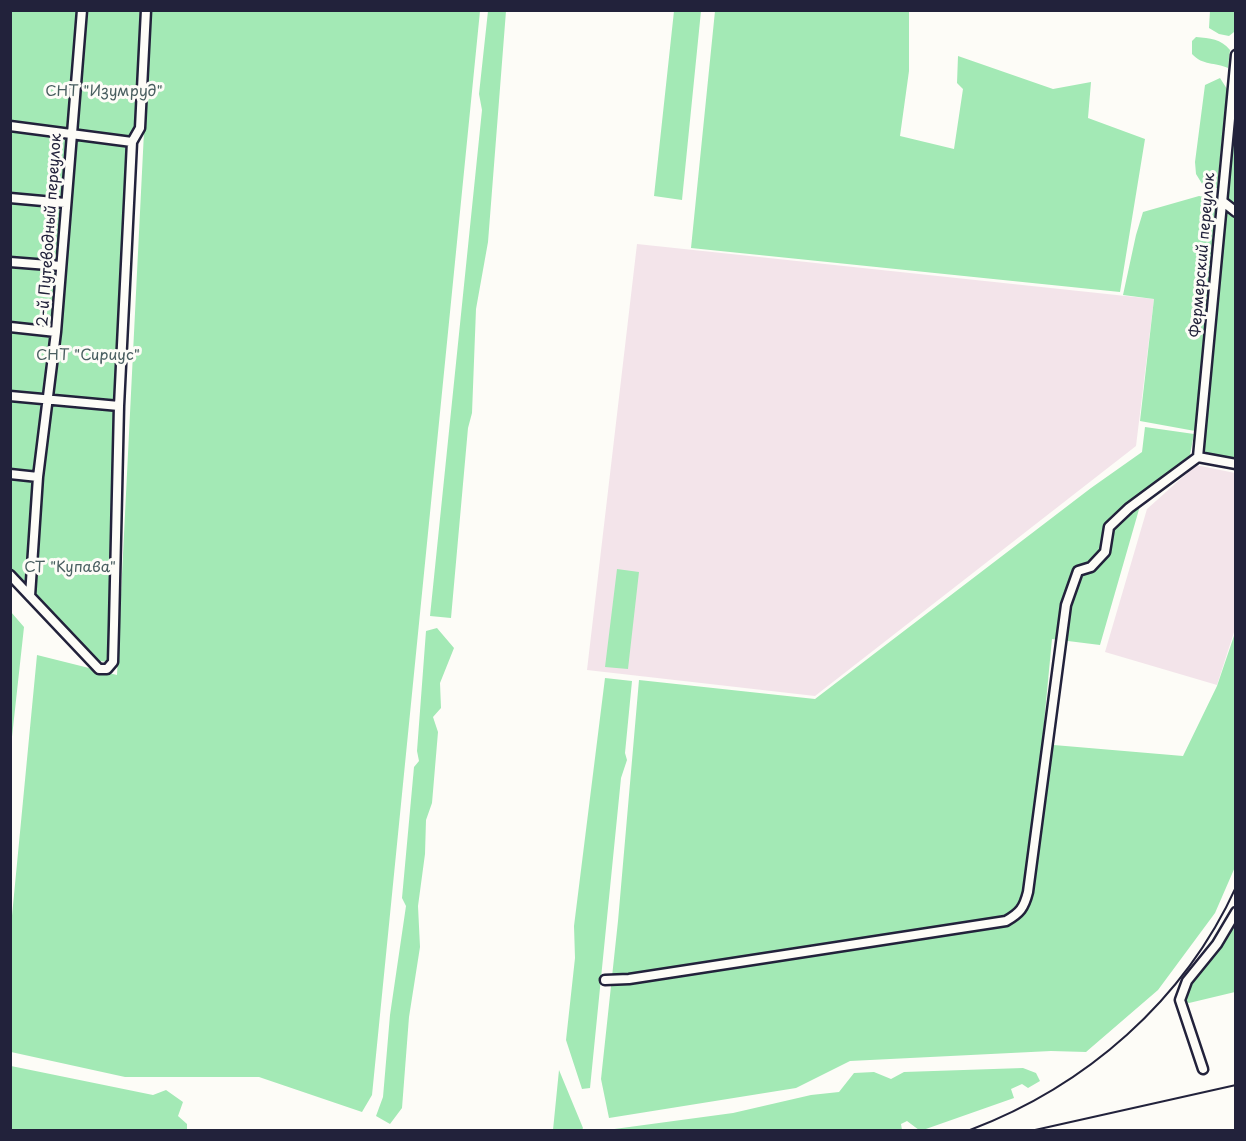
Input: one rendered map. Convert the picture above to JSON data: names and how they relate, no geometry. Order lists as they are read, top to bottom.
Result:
{
  "streets": {
    "street": ["2-й Путеводный переулок", "Фермерский переулок"]
  },
  "parks": ["СНТ \"Изумруд\"", "СНТ \"Сириус\"", "СТ \"Купава\""]
}
